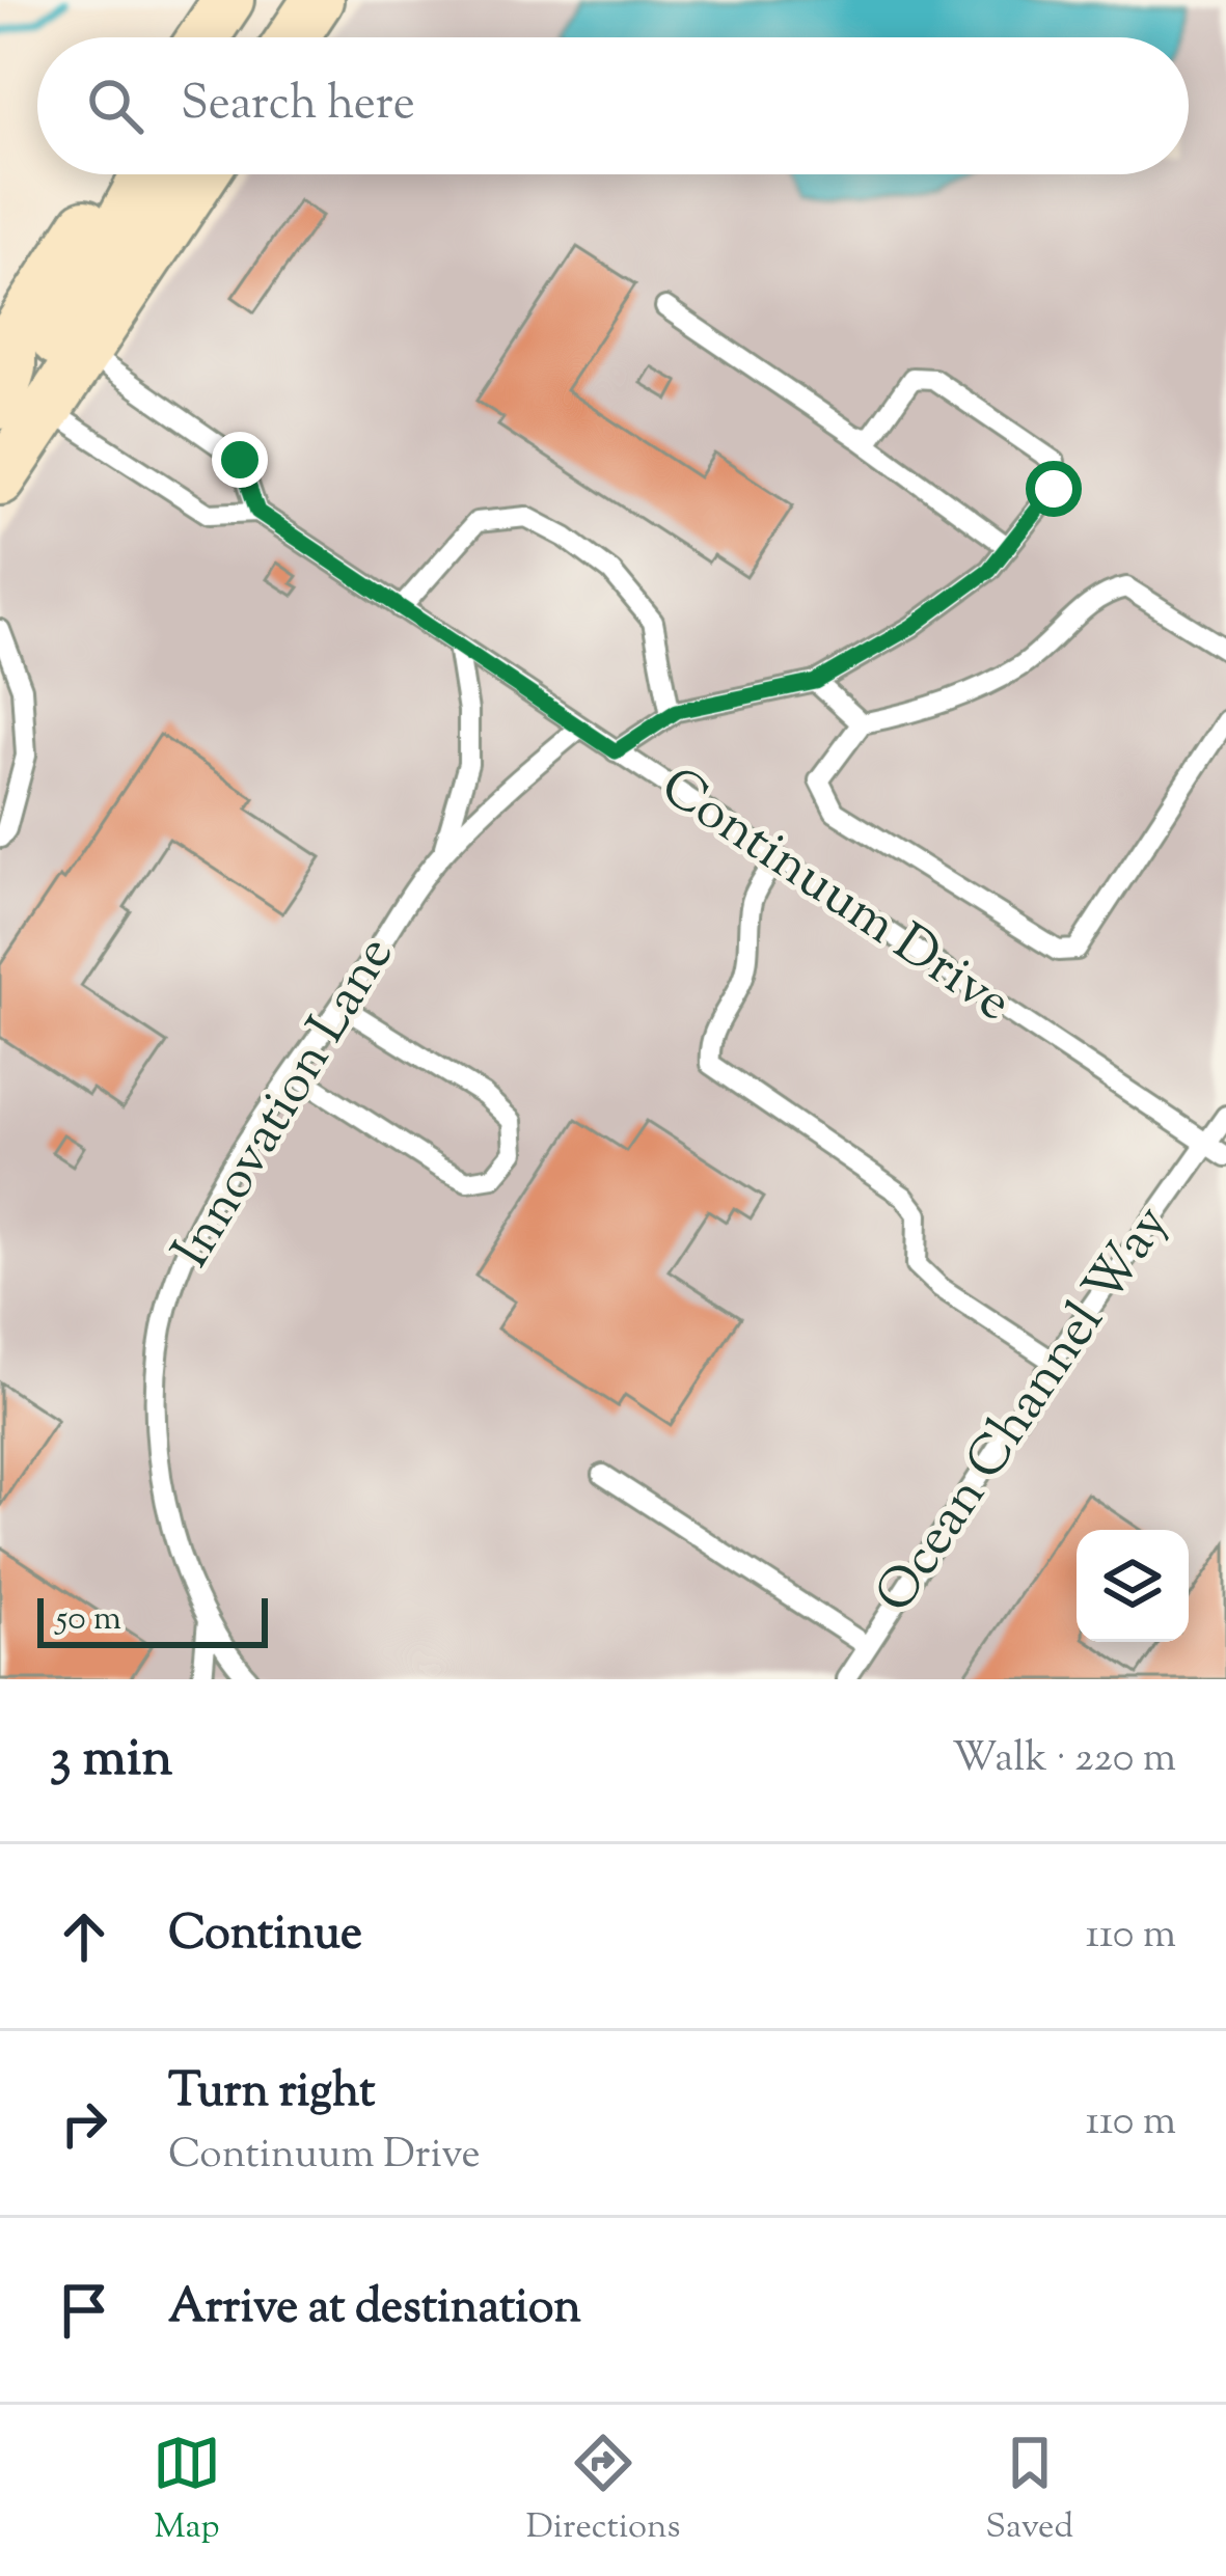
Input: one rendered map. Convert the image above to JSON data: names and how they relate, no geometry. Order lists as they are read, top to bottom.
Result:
{
  "streets": {
    "lane": ["Continuum Drive", "Innovation Lane", "Ocean Channel Way"]
  },
  "crossings": [
    ["Continuum Drive", "Innovation Lane"],
    ["Continuum Drive", "Ocean Channel Way"]
  ],
  "scale_bar": "50 m",
  "page": {
    "search": "Search here",
    "scale": "50 m",
    "heading": ["3 min", "Walk · 220 m"],
    "list": [
      ["Continue", "110 m"],
      ["Turn right", "Continuum Drive", "110 m"],
      "Arrive at destination"
    ],
    "nav": ["Map", "Directions", "Saved"]
  }
}
